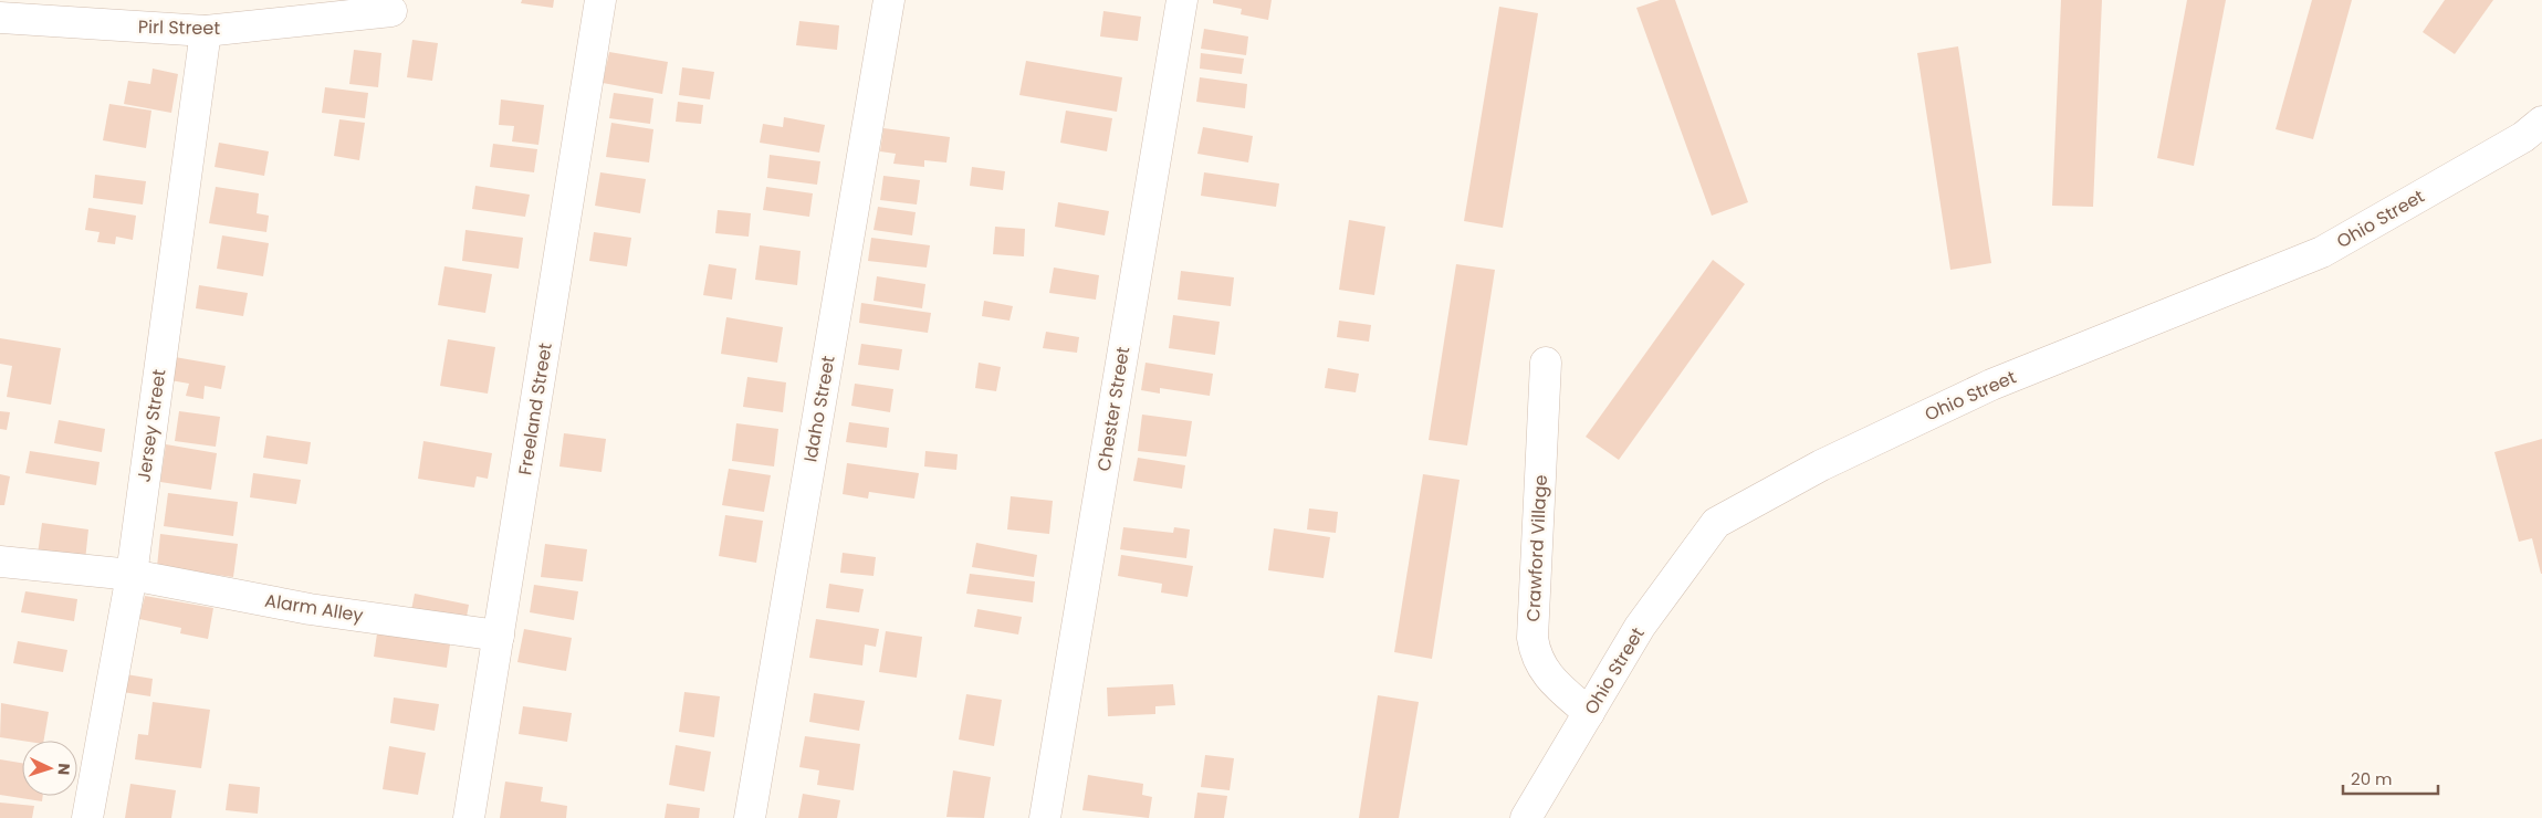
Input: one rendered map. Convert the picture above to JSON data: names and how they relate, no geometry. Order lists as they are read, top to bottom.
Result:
{
  "streets": {
    "street": [
      "Pirl Street",
      "Ohio Street",
      "Freeland Street",
      "Idaho Street",
      "Chester Street",
      "Jersey Street",
      "Crawford Village",
      "Alarm Alley"
    ]
  },
  "crossings": [
    ["Pirl Street", "Jersey Street"],
    ["Ohio Street", "Crawford Village"],
    ["Freeland Street", "Alarm Alley"],
    ["Jersey Street", "Alarm Alley"]
  ],
  "scale_bar": "20 m",
  "north": "right"
}
